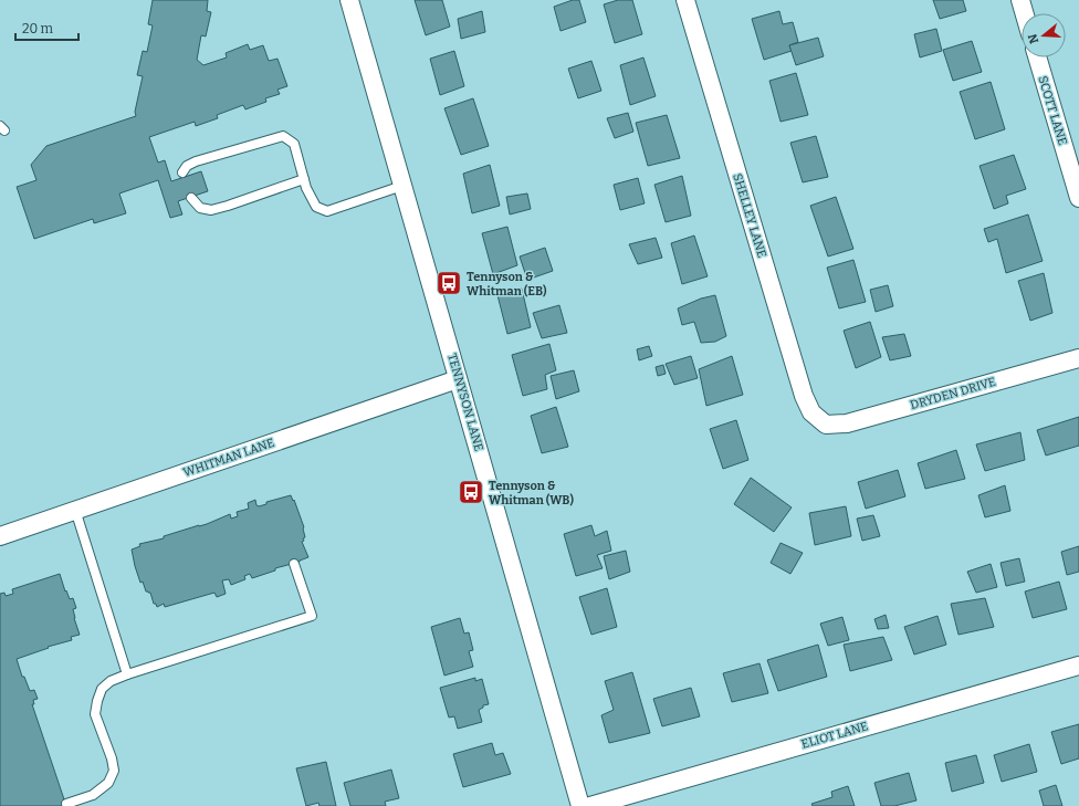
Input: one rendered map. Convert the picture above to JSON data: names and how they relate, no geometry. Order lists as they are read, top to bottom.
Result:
{
  "streets": {
    "street": [
      "SCOTT LANE",
      "SHELLEY LANE",
      "DRYDEN DRIVE",
      "TENNYSON LANE",
      "WHITMAN LANE",
      "ELIOT LANE"
    ]
  },
  "crossings": [
    ["SHELLEY LANE", "DRYDEN DRIVE"],
    ["TENNYSON LANE", "WHITMAN LANE"]
  ],
  "places": {
    "bus stop": ["Tennyson & Whitman (EB)", "Tennyson & Whitman (WB)"]
  },
  "scale_bar": "20 m",
  "north": "left"
}
